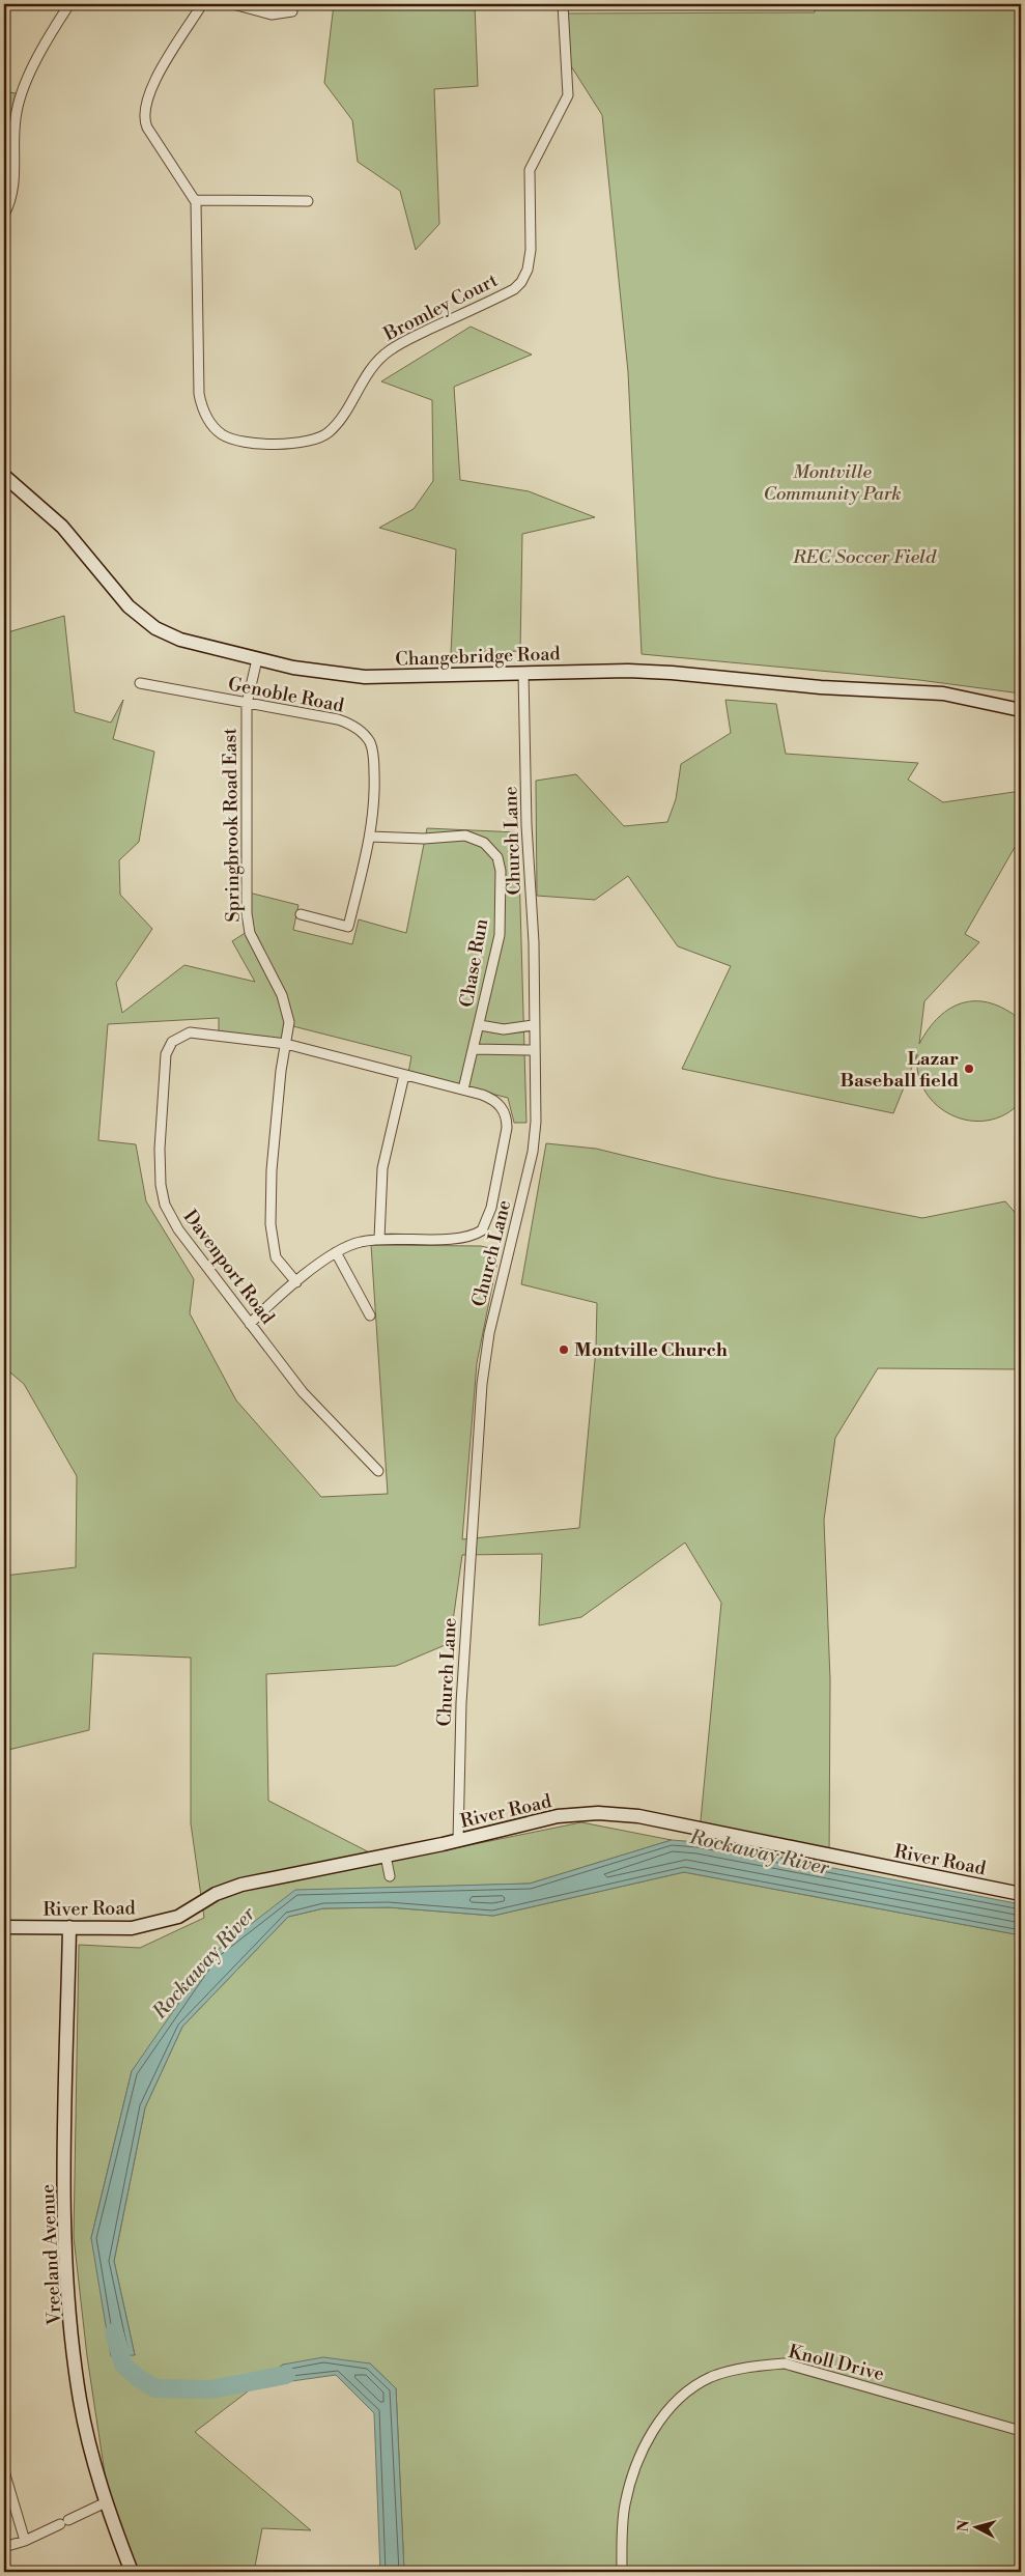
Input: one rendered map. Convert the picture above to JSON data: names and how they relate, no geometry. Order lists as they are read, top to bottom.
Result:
{
  "streets": {
    "street": [
      "Bromley Court",
      "Changebridge Road",
      "Genoble Road",
      "Springbrook Road East",
      "Church Lane",
      "Chase Run",
      "Davenport Road",
      "River Road",
      "Vreeland Avenue",
      "Knoll Drive"
    ]
  },
  "crossings": [
    ["Changebridge Road", "Springbrook Road East"],
    ["Changebridge Road", "Church Lane"],
    ["Genoble Road", "Springbrook Road East"],
    ["Genoble Road", "Chase Run"],
    ["Springbrook Road East", "Davenport Road"],
    ["Church Lane", "Chase Run"],
    ["Church Lane", "River Road"],
    ["Chase Run", "Davenport Road"],
    ["River Road", "Vreeland Avenue"]
  ],
  "water": ["Rockaway River"],
  "parks": ["Montville Community Park", "REC Soccer Field"],
  "places": ["Lazar Baseball field", "Montville Church"],
  "north": "left"
}
